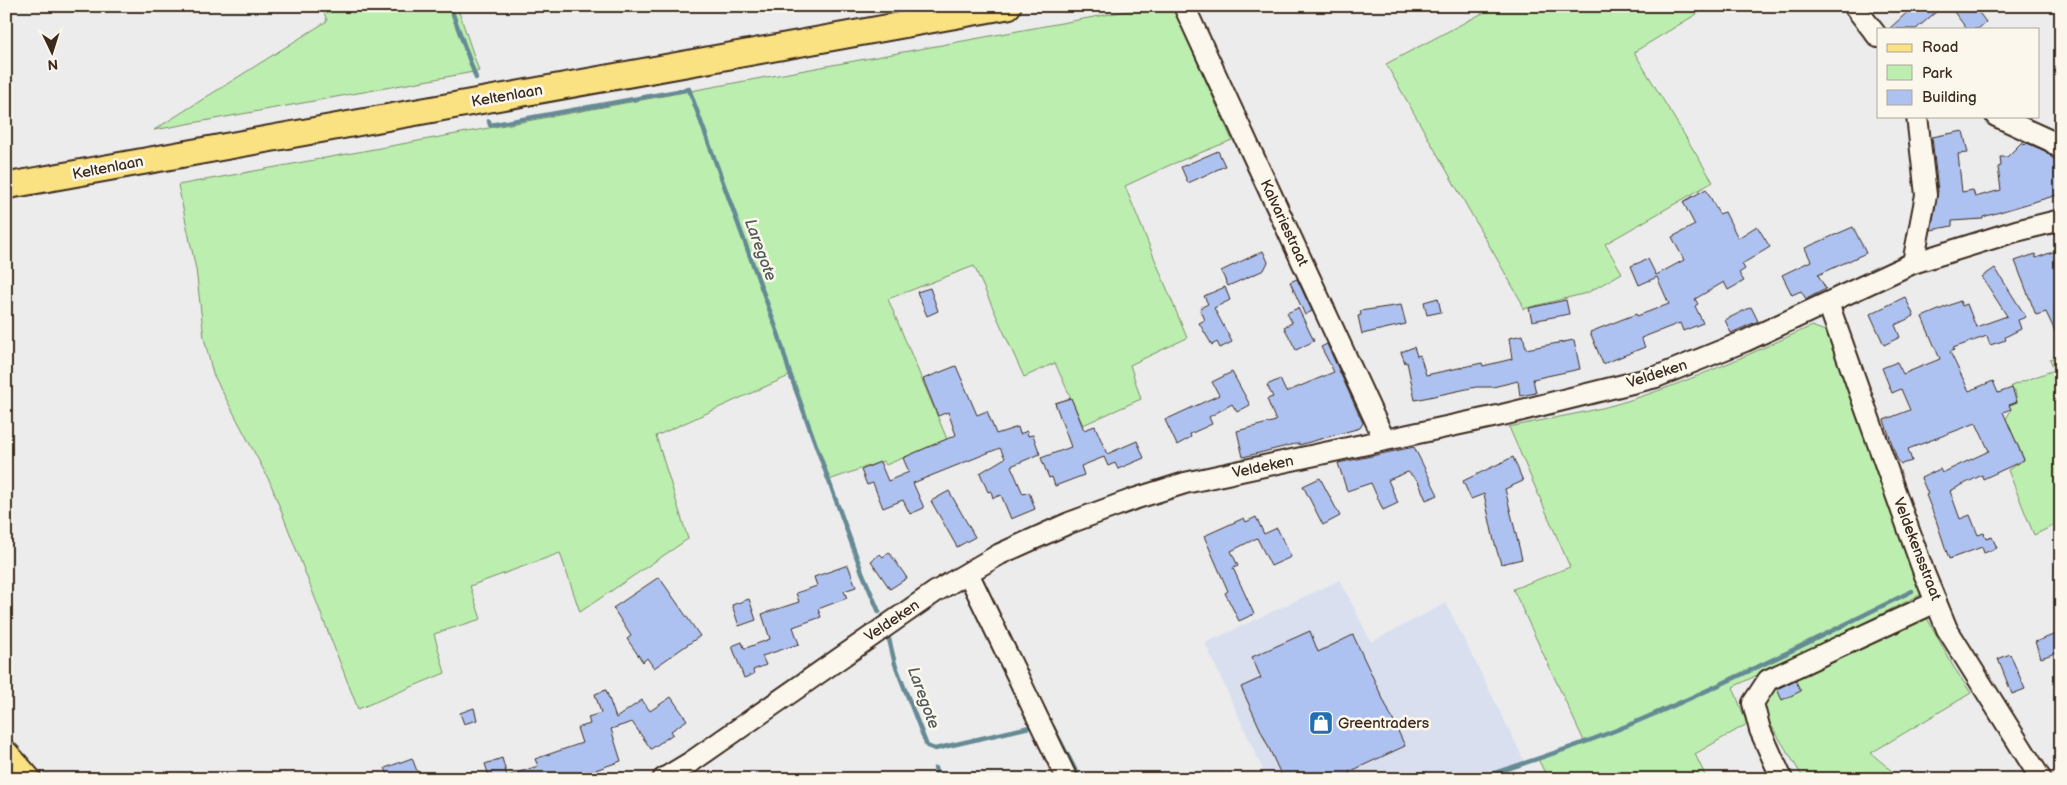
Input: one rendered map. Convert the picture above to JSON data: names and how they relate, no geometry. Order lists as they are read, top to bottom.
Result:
{
  "streets": {
    "main road": ["Keltenlaan"],
    "street": ["Kalvariestraat", "Veldeken", "Veldekensstraat"]
  },
  "crossings": [
    ["Kalvariestraat", "Veldeken"],
    ["Veldeken", "Veldekensstraat"]
  ],
  "water": ["Laregote"],
  "places": {
    "shop": ["Greentraders"]
  },
  "legend": ["Road", "Park", "Building"],
  "north": "bottom"
}
